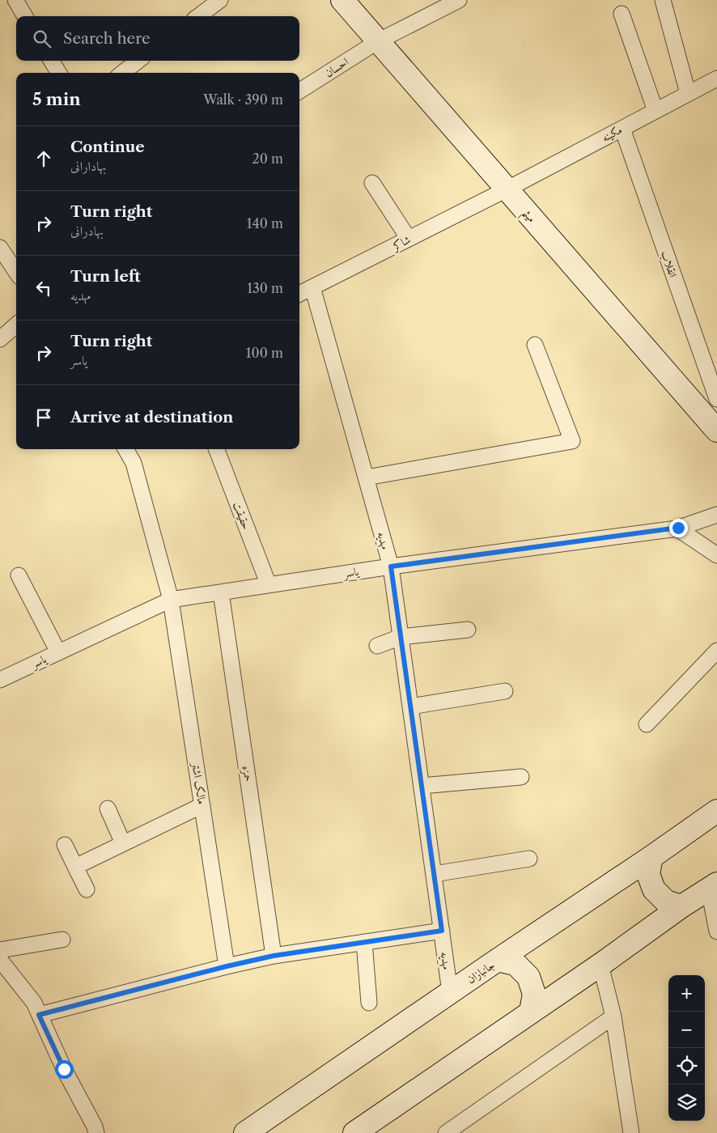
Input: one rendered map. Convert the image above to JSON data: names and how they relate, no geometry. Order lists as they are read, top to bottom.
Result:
{
  "streets": {
    "main road": ["میثم", "جانبازان"],
    "street": [
      "احسان",
      "مکینه",
      "شاکر",
      "انقلاب",
      "حقیقت",
      "مهدیه",
      "یاسر",
      "حمزه",
      "مالک اشتر"
    ]
  },
  "crossings": [
    ["احسان", "میثم"],
    ["مکینه", "میثم"],
    ["مکینه", "شاکر"],
    ["مکینه", "انقلاب"],
    ["میثم", "شاکر"],
    ["شاکر", "مهدیه"],
    ["حقیقت", "یاسر"],
    ["مهدیه", "یاسر"],
    ["مهدیه", "جانبازان"],
    ["یاسر", "حمزه"],
    ["یاسر", "مالک اشتر"]
  ],
  "page": {
    "search": "Search here",
    "heading": ["5 min", "Walk · 390 m"],
    "list": [
      ["Continue", "بهادارانی", "20 m"],
      ["Turn right", "بهادرانی", "140 m"],
      ["Turn left", "مهدیه", "130 m"],
      ["Turn right", "یاسر", "100 m"],
      "Arrive at destination"
    ],
    "map_buttons": ["+", "−"]
  }
}
